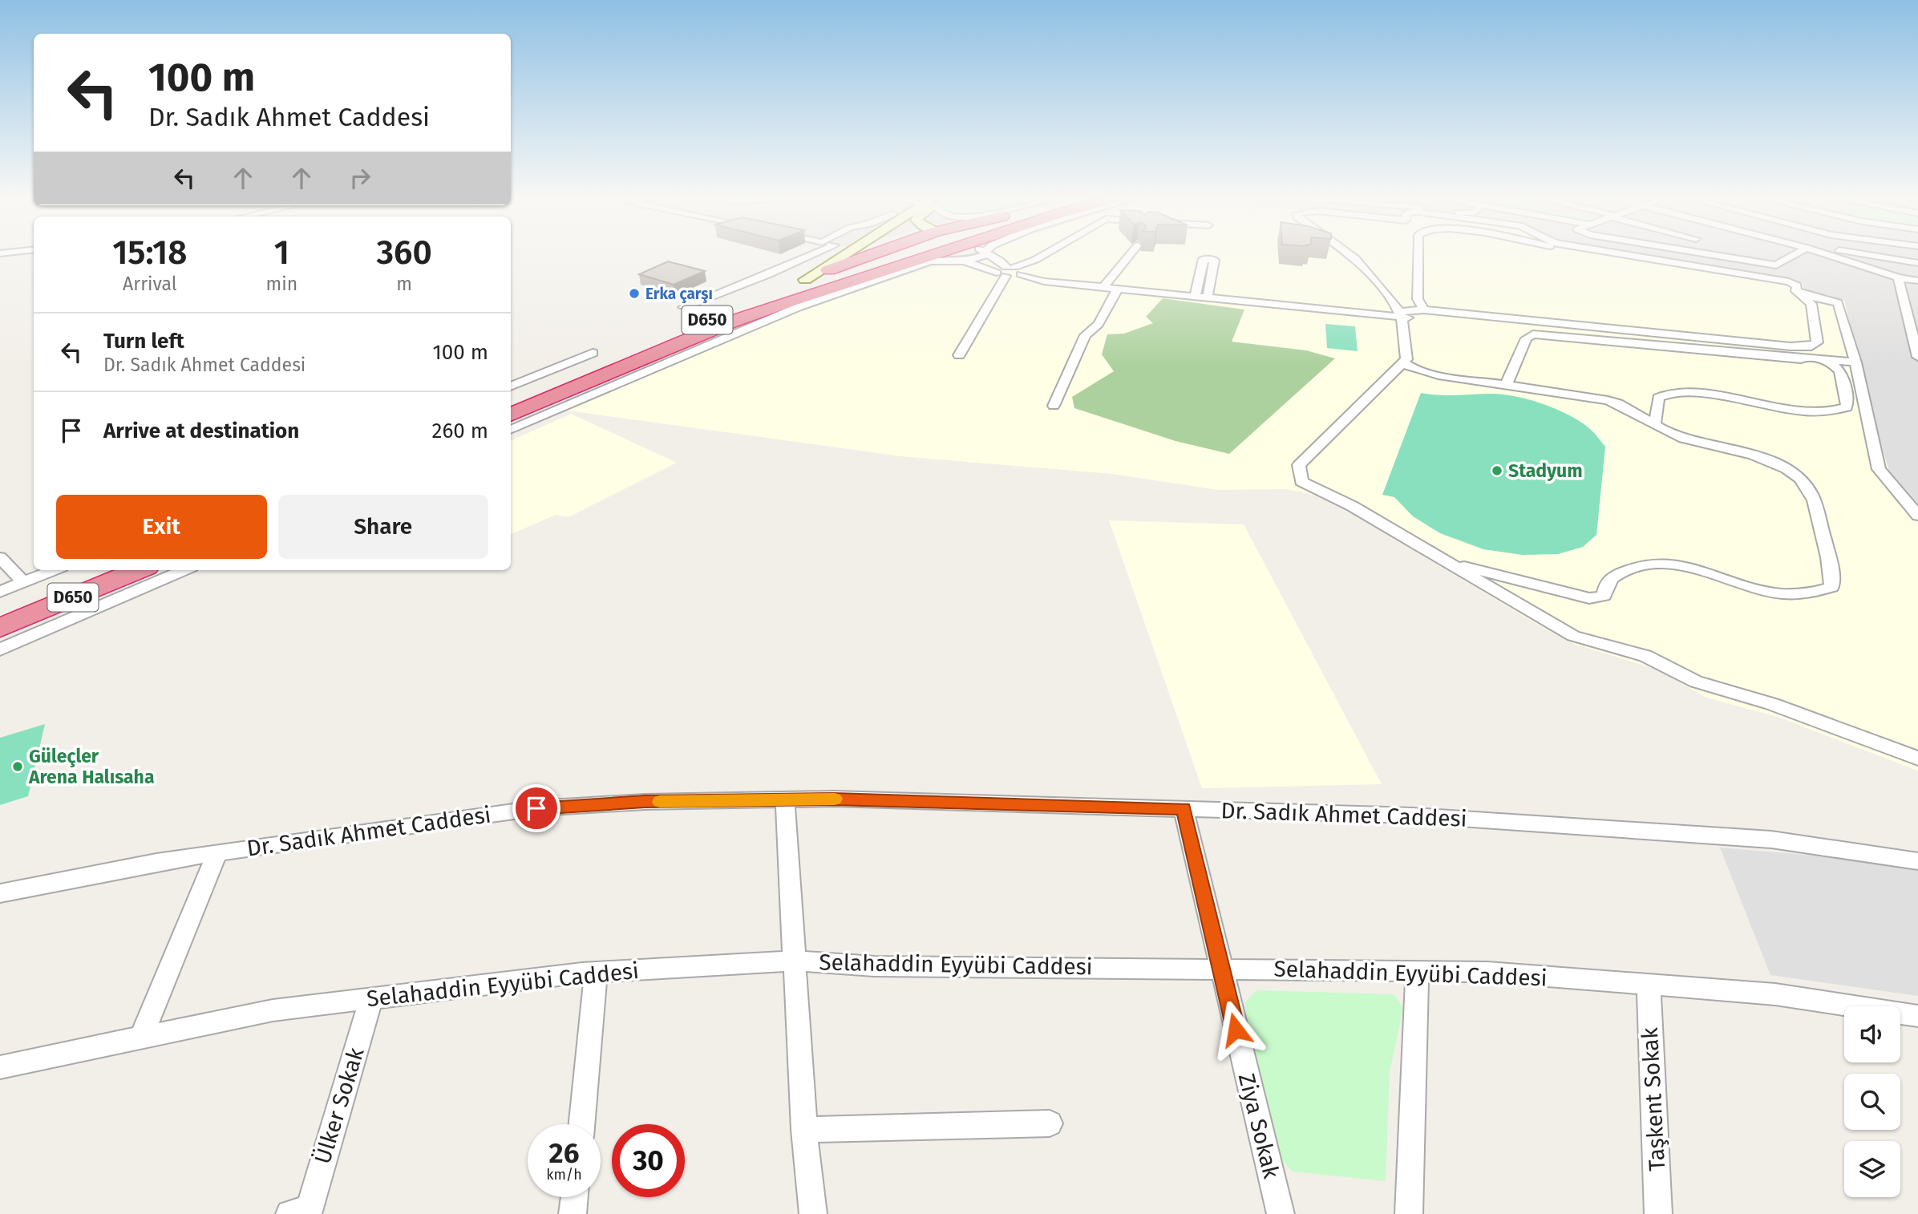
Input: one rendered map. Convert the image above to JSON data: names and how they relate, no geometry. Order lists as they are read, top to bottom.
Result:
{
  "streets": {
    "highway": ["D650"],
    "street": [
      "Dr. Sadık Ahmet Caddesi",
      "Selahaddin Eyyübi Caddesi",
      "Taşkent Sokak",
      "Ülker Sokak",
      "Ziya Sokak"
    ]
  },
  "crossings": [
    ["Dr. Sadık Ahmet Caddesi", "Ziya Sokak"],
    ["Selahaddin Eyyübi Caddesi", "Taşkent Sokak"],
    ["Selahaddin Eyyübi Caddesi", "Ülker Sokak"],
    ["Selahaddin Eyyübi Caddesi", "Ziya Sokak"]
  ],
  "places": ["Erka çarşı", "Stadyum", "Güleçler Arena Halısaha"],
  "page": {
    "turn": ["100 m", "Dr. Sadık Ahmet Caddesi"],
    "eta": [
      "15:18",
      "Arrival",
      "1",
      "min",
      "360",
      "m"
    ],
    "list": [
      {
        "name": "Turn left",
        "note": "Dr. Sadık Ahmet Caddesi",
        "value": "100 m"
      },
      {
        "name": "Arrive at destination",
        "value": "260 m"
      }
    ],
    "buttons": ["Exit", "Share"],
    "speed": "26 km/h",
    "limit": "30"
  }
}
